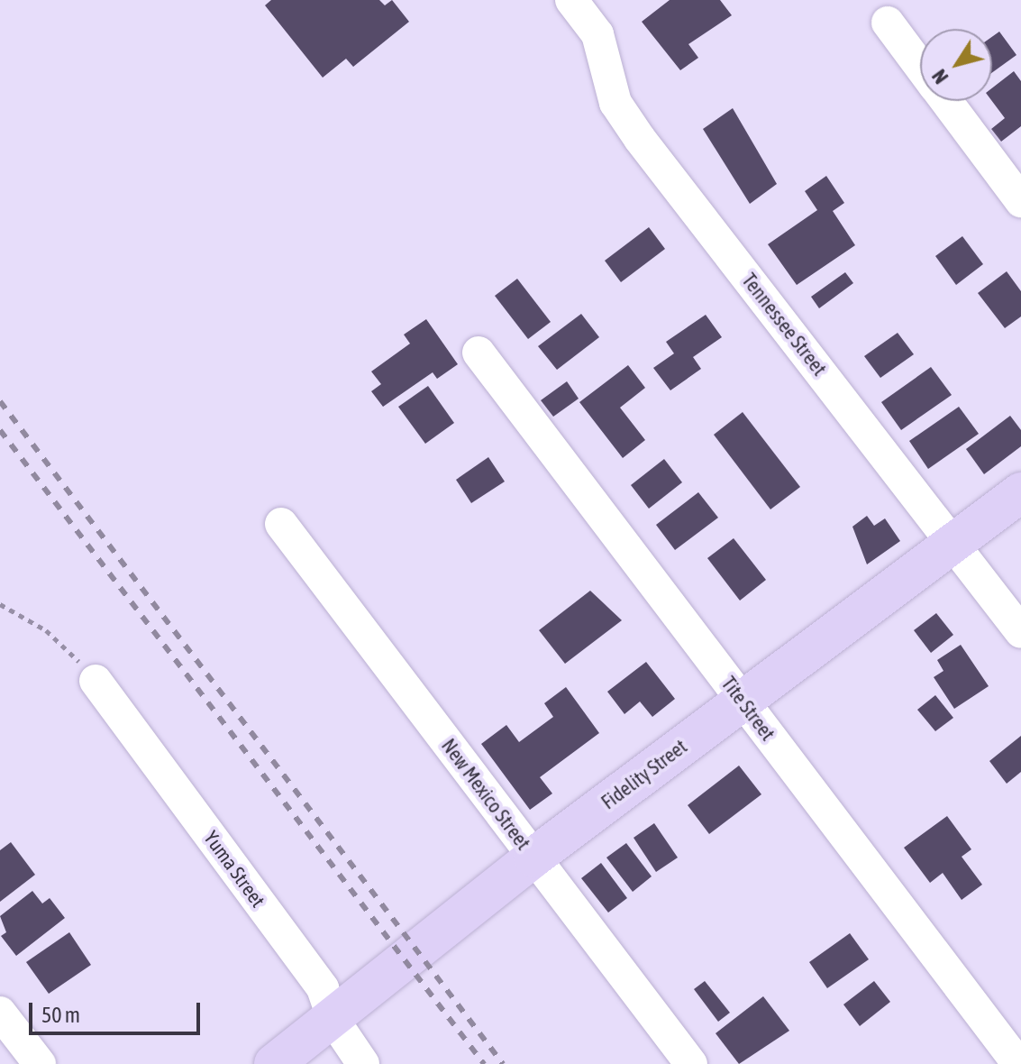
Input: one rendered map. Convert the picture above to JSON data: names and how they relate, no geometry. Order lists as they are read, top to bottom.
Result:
{
  "streets": {
    "main road": ["Fidelity Street"],
    "street": [
      "Tennessee Street",
      "Tite Street",
      "New Mexico Street",
      "Yuma Street"
    ]
  },
  "crossings": [
    ["Tennessee Street", "Fidelity Street"],
    ["Tite Street", "Fidelity Street"],
    ["Fidelity Street", "New Mexico Street"],
    ["Fidelity Street", "Yuma Street"]
  ],
  "scale_bar": "50 m",
  "north": "bottom left"
}
